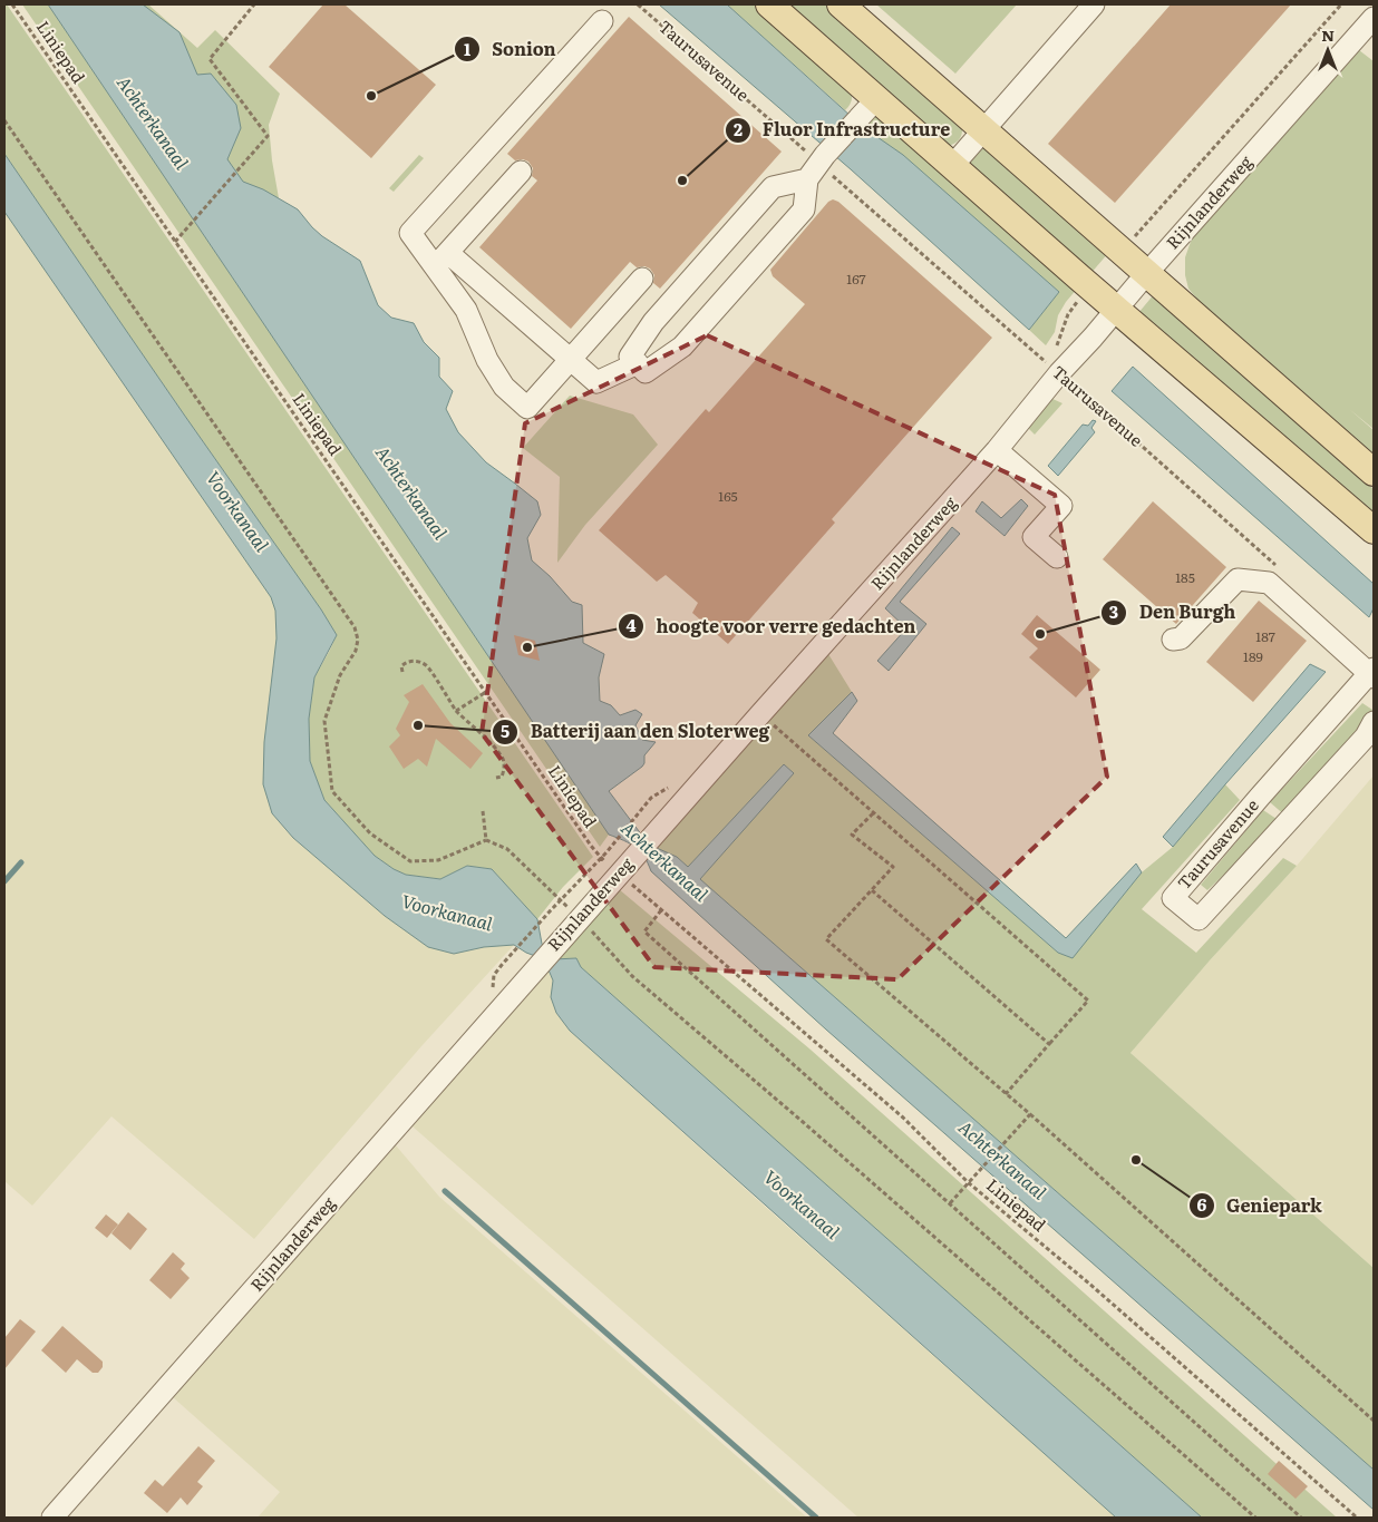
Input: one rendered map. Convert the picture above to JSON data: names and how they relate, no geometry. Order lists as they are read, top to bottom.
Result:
{
  "streets": {
    "street": ["Taurusavenue", "Rijnlanderweg"],
    "path": ["Liniepad"]
  },
  "crossings": [
    ["Liniepad", "Rijnlanderweg"],
    ["Taurusavenue", "Rijnlanderweg"]
  ],
  "water": ["Achterkanaal", "Voorkanaal"],
  "places": [
    "Sonion",
    "Fluor Infrastructure",
    "Den Burgh",
    "hoogte voor verre gedachten",
    "Batterij aan den Sloterweg",
    "Geniepark"
  ],
  "house_numbers": [
    "167",
    "165",
    "185",
    "187",
    "189"
  ],
  "north": "top"
}
